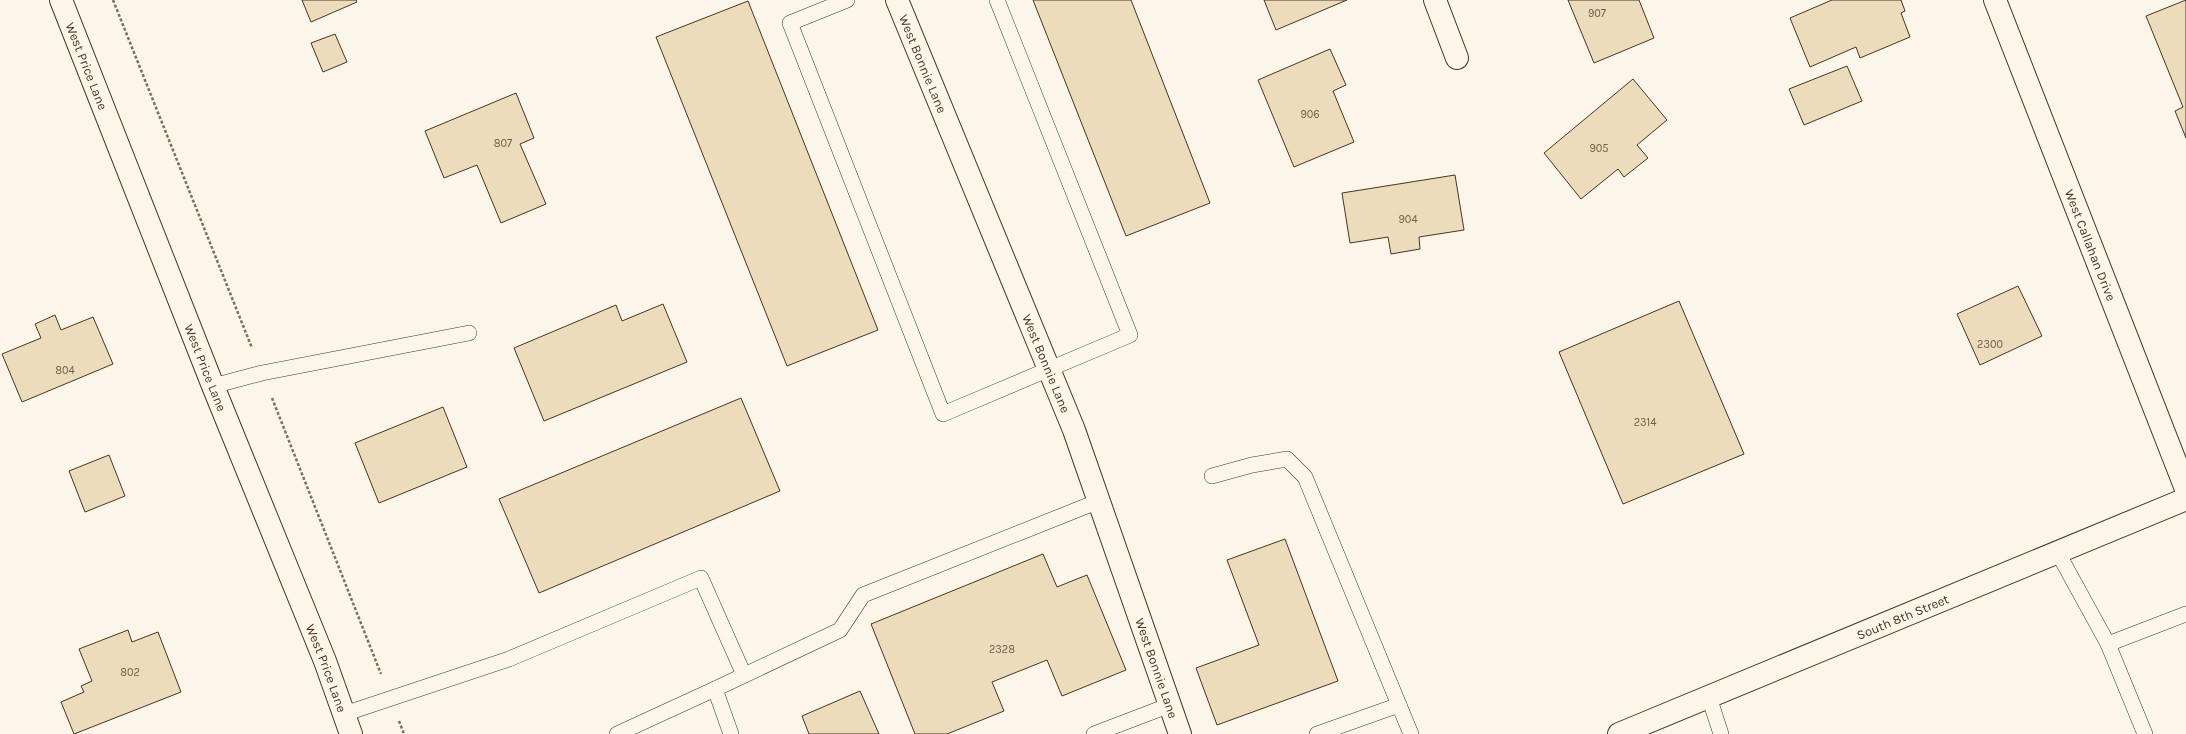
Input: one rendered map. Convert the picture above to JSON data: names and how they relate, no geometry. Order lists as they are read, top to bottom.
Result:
{
  "streets": {
    "street": [
      "West Bonnie Lane",
      "West Price Lane",
      "West Callahan Drive",
      "South 8th Street"
    ]
  },
  "house_numbers": [
    "907",
    "906",
    "807",
    "905",
    "904",
    "2300",
    "804",
    "2314",
    "2328",
    "802"
  ]
}
